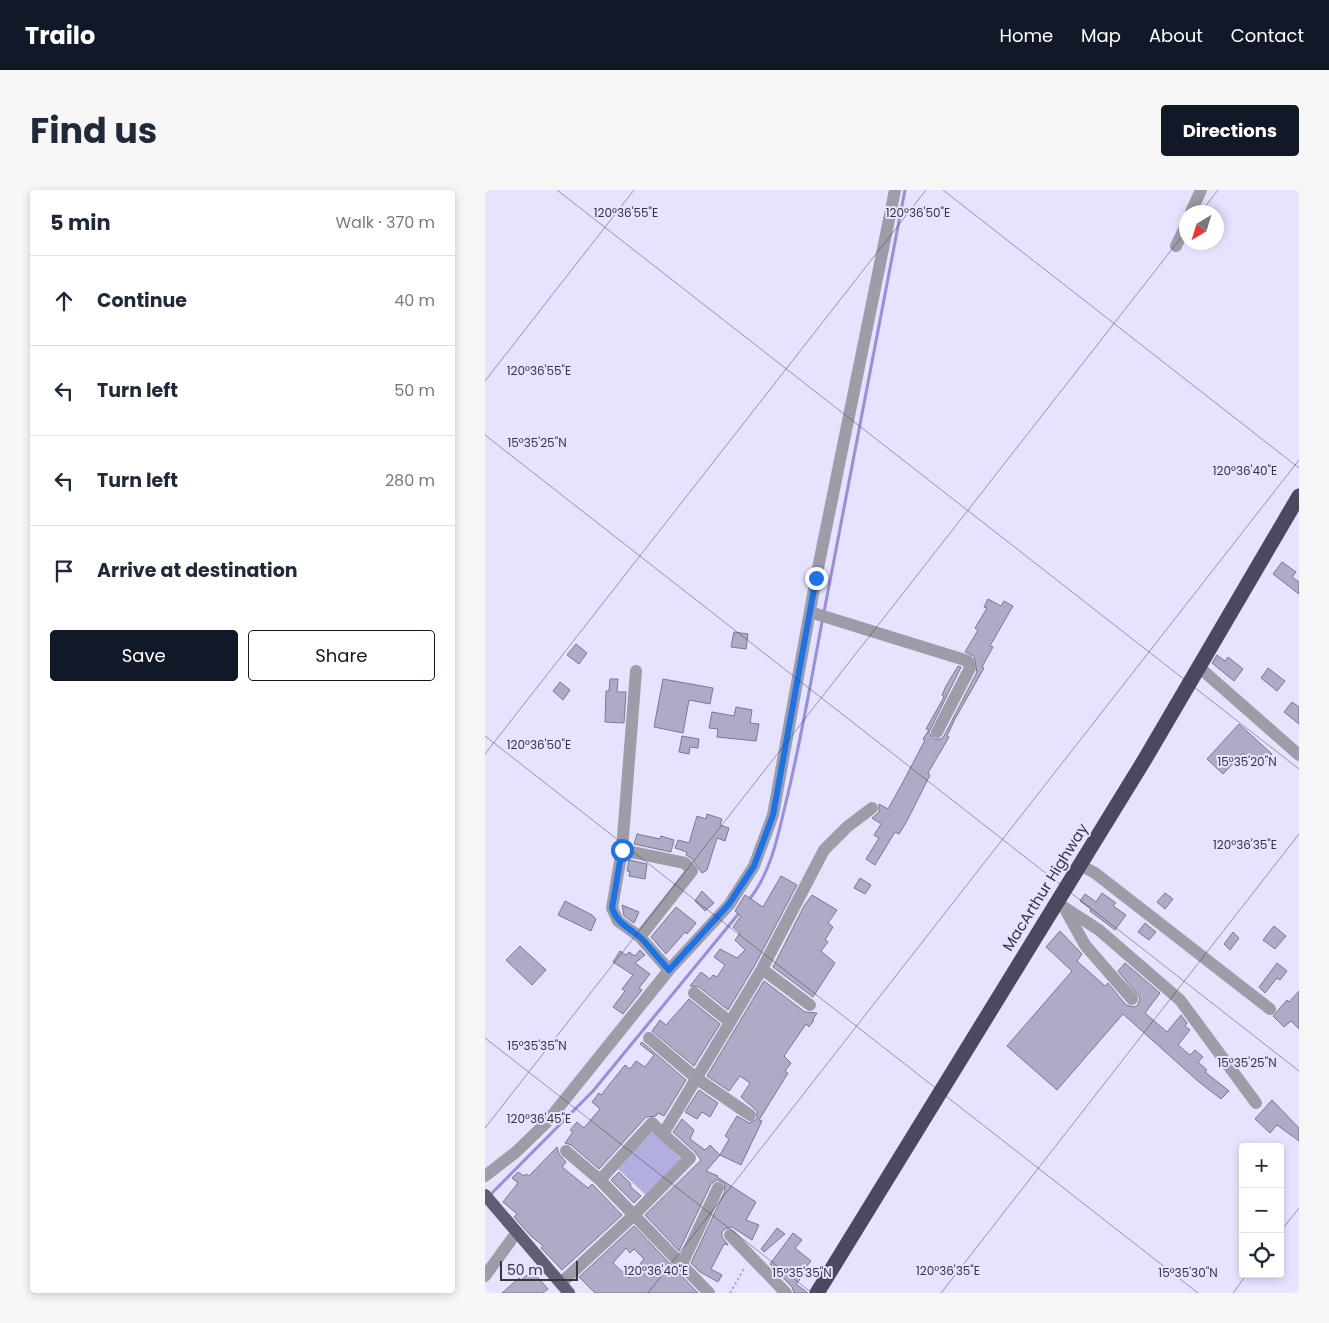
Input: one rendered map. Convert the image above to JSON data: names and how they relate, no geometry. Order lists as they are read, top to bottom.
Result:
{
  "streets": {
    "highway": ["MacArthur Highway"]
  },
  "scale_bar": "50 m",
  "north": "bottom left",
  "page": {
    "header": "Trailo",
    "nav": [
      "Home",
      "Map",
      "About",
      "Contact"
    ],
    "title": "Find us",
    "buttons": [
      "Directions",
      ["Save", "Share"]
    ],
    "heading": ["5 min", "Walk · 370 m"],
    "list": [
      ["Continue", "40 m"],
      ["Turn left", "50 m"],
      ["Turn left", "280 m"],
      "Arrive at destination"
    ],
    "map_buttons": ["+", "−"],
    "scale": "50 m"
  },
  "coordinates": [
    "120°36'50\"E",
    "120°36'55\"E",
    "15°35'25\"N",
    "120°36'40\"E",
    "15°35'20\"N",
    "120°36'35\"E",
    "15°35'35\"N",
    "120°36'45\"E",
    "15°35'30\"N"
  ]
}
